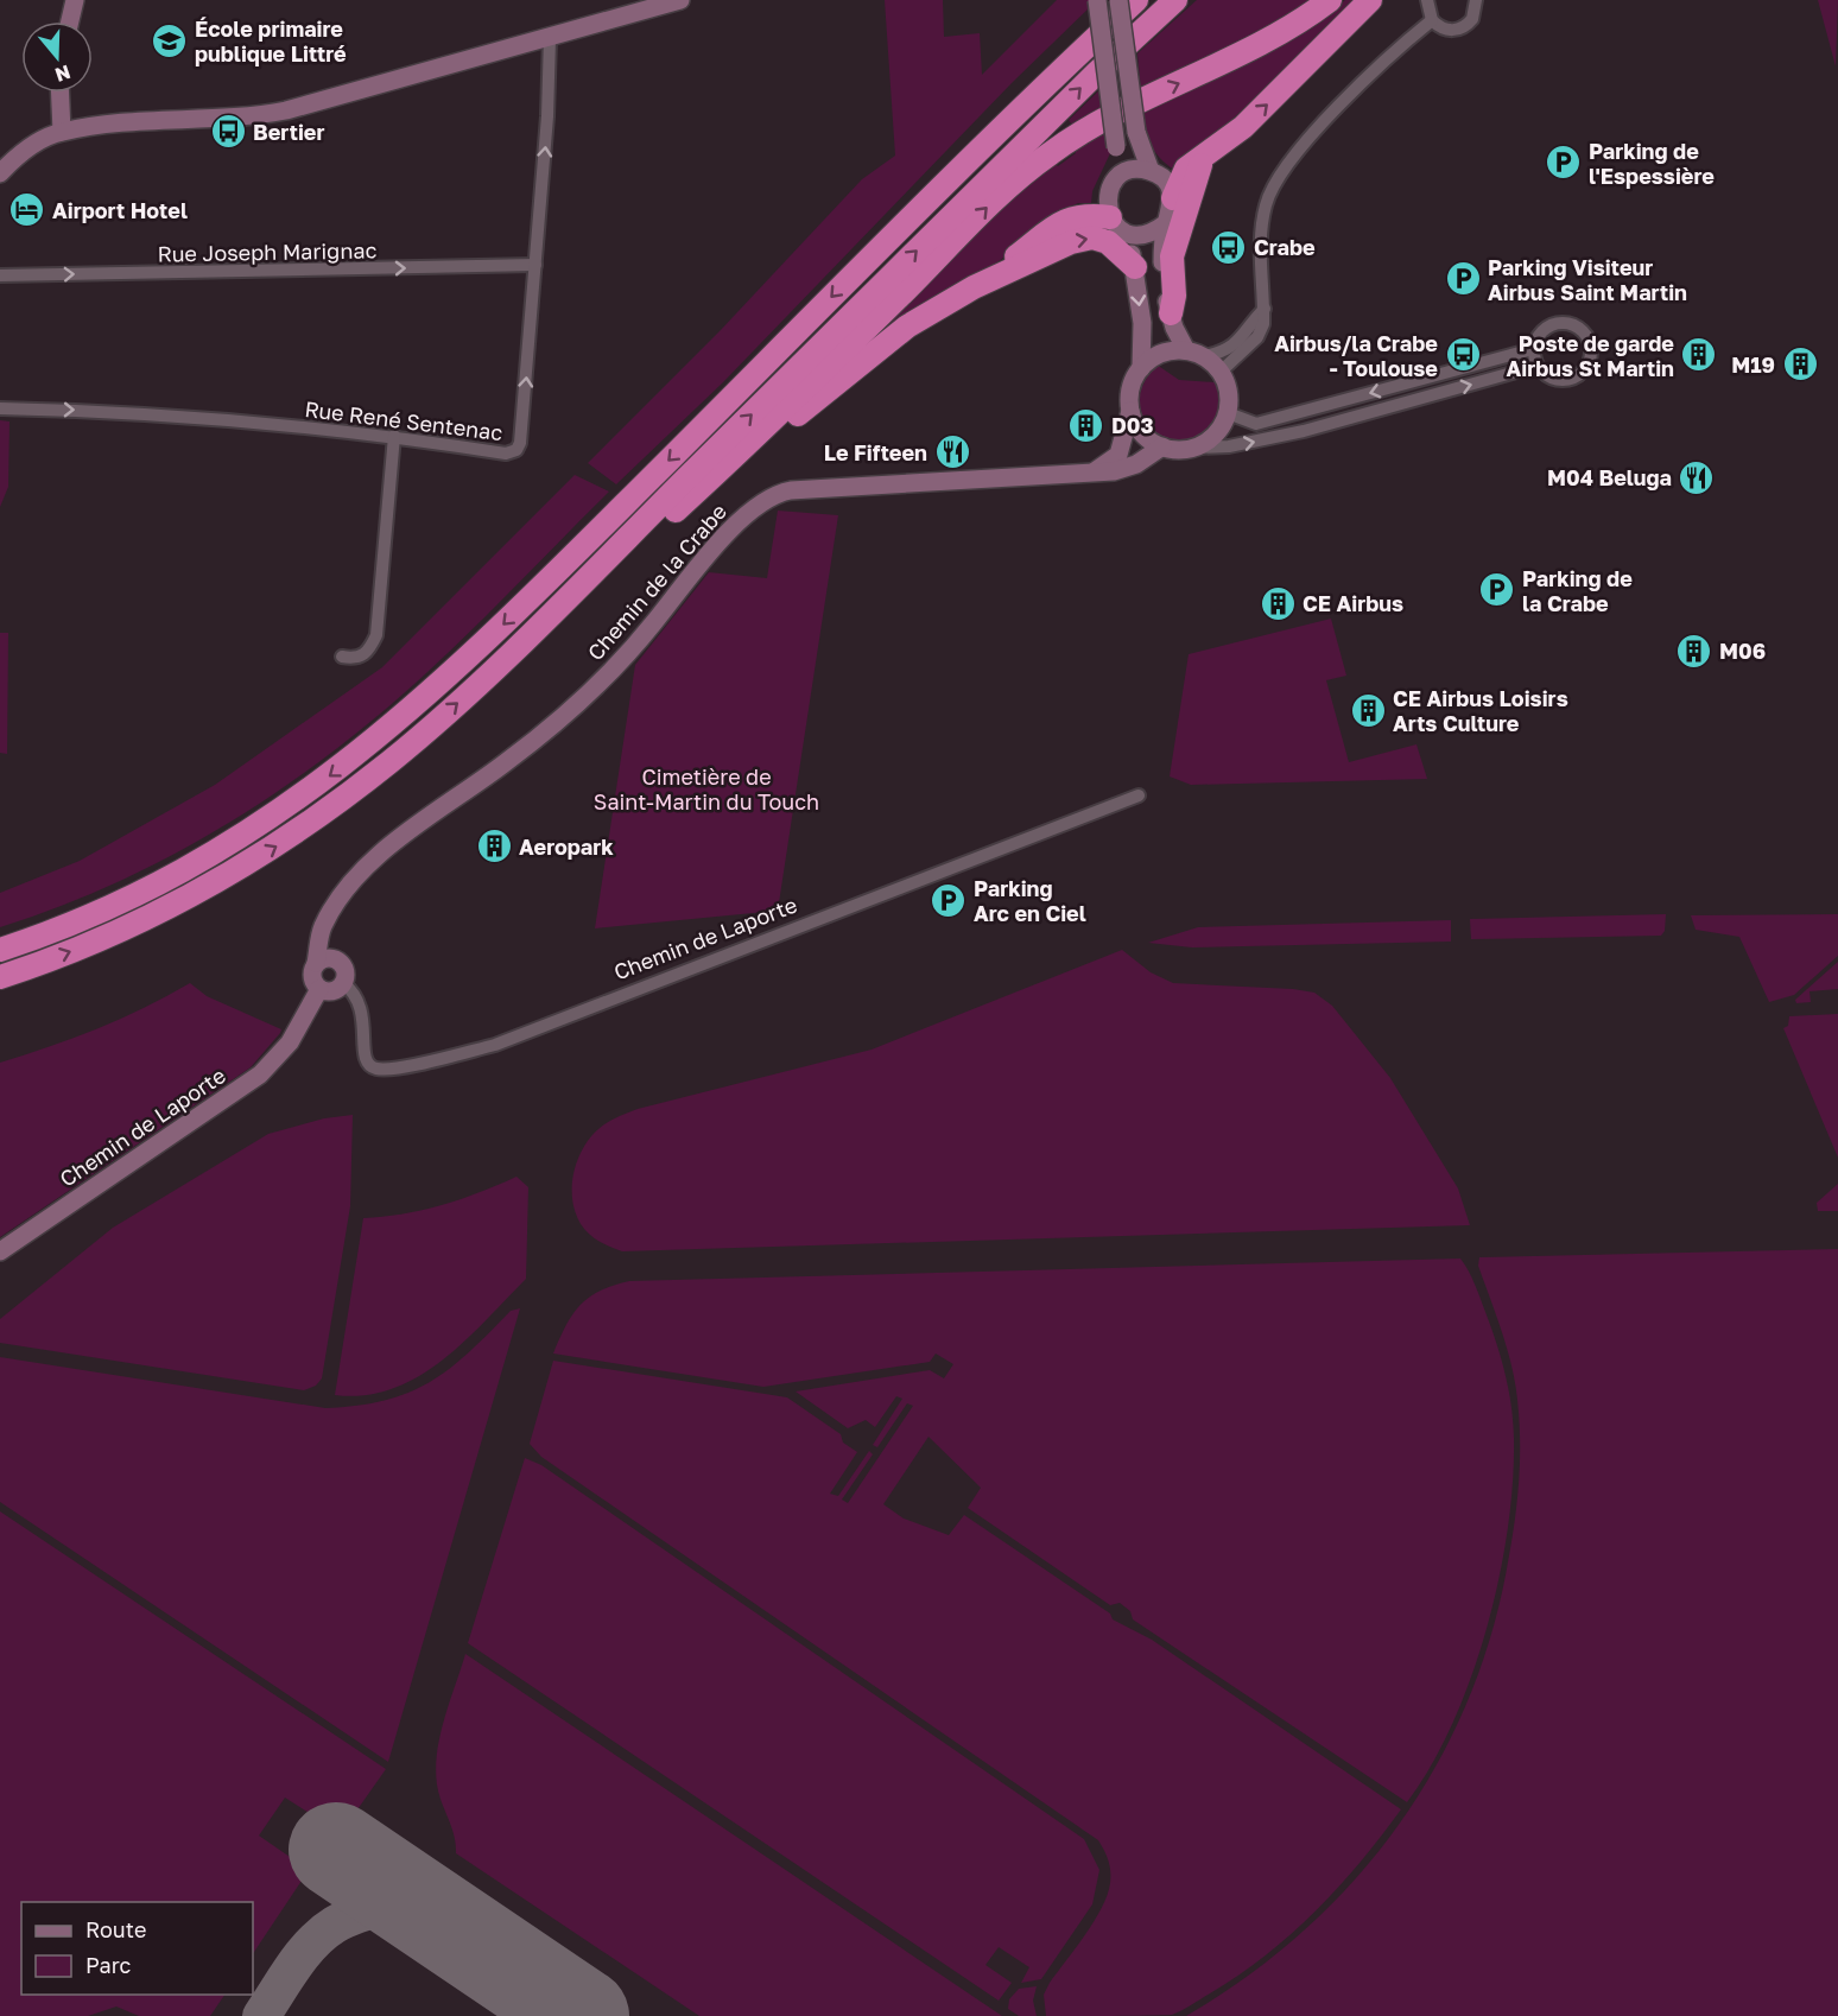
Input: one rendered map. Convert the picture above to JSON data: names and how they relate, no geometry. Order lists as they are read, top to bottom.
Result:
{
  "streets": {
    "street": [
      "Rue Joseph Marignac",
      "Rue René Sentenac",
      "Chemin de la Crabe",
      "Chemin de Laporte"
    ]
  },
  "crossings": [
    ["Rue Joseph Marignac", "Rue René Sentenac"],
    ["Chemin de la Crabe", "Chemin de Laporte"]
  ],
  "one_way": ["Rue Joseph Marignac"],
  "parks": ["Cimetière de Saint-Martin du Touch"],
  "places": {
    "school or university": ["École primaire publique Littré"],
    "bus stop": ["Bertier", "Crabe", "Airbus/la Crabe - Toulouse"],
    "parking": [
      "Parking de l'Espessière",
      "Parking Visiteur Airbus Saint Martin",
      "Parking de la Crabe",
      "Parking Arc en Ciel"
    ],
    "hotel": ["Airport Hotel"],
    "building": [
      "Poste de garde Airbus St Martin",
      "M19",
      "D03",
      "CE Airbus",
      "M06",
      "CE Airbus Loisirs Arts Culture",
      "Aeropark"
    ],
    "restaurant": ["Le Fifteen", "M04 Beluga"]
  },
  "legend": ["Route", "Parc"],
  "north": "bottom"
}
